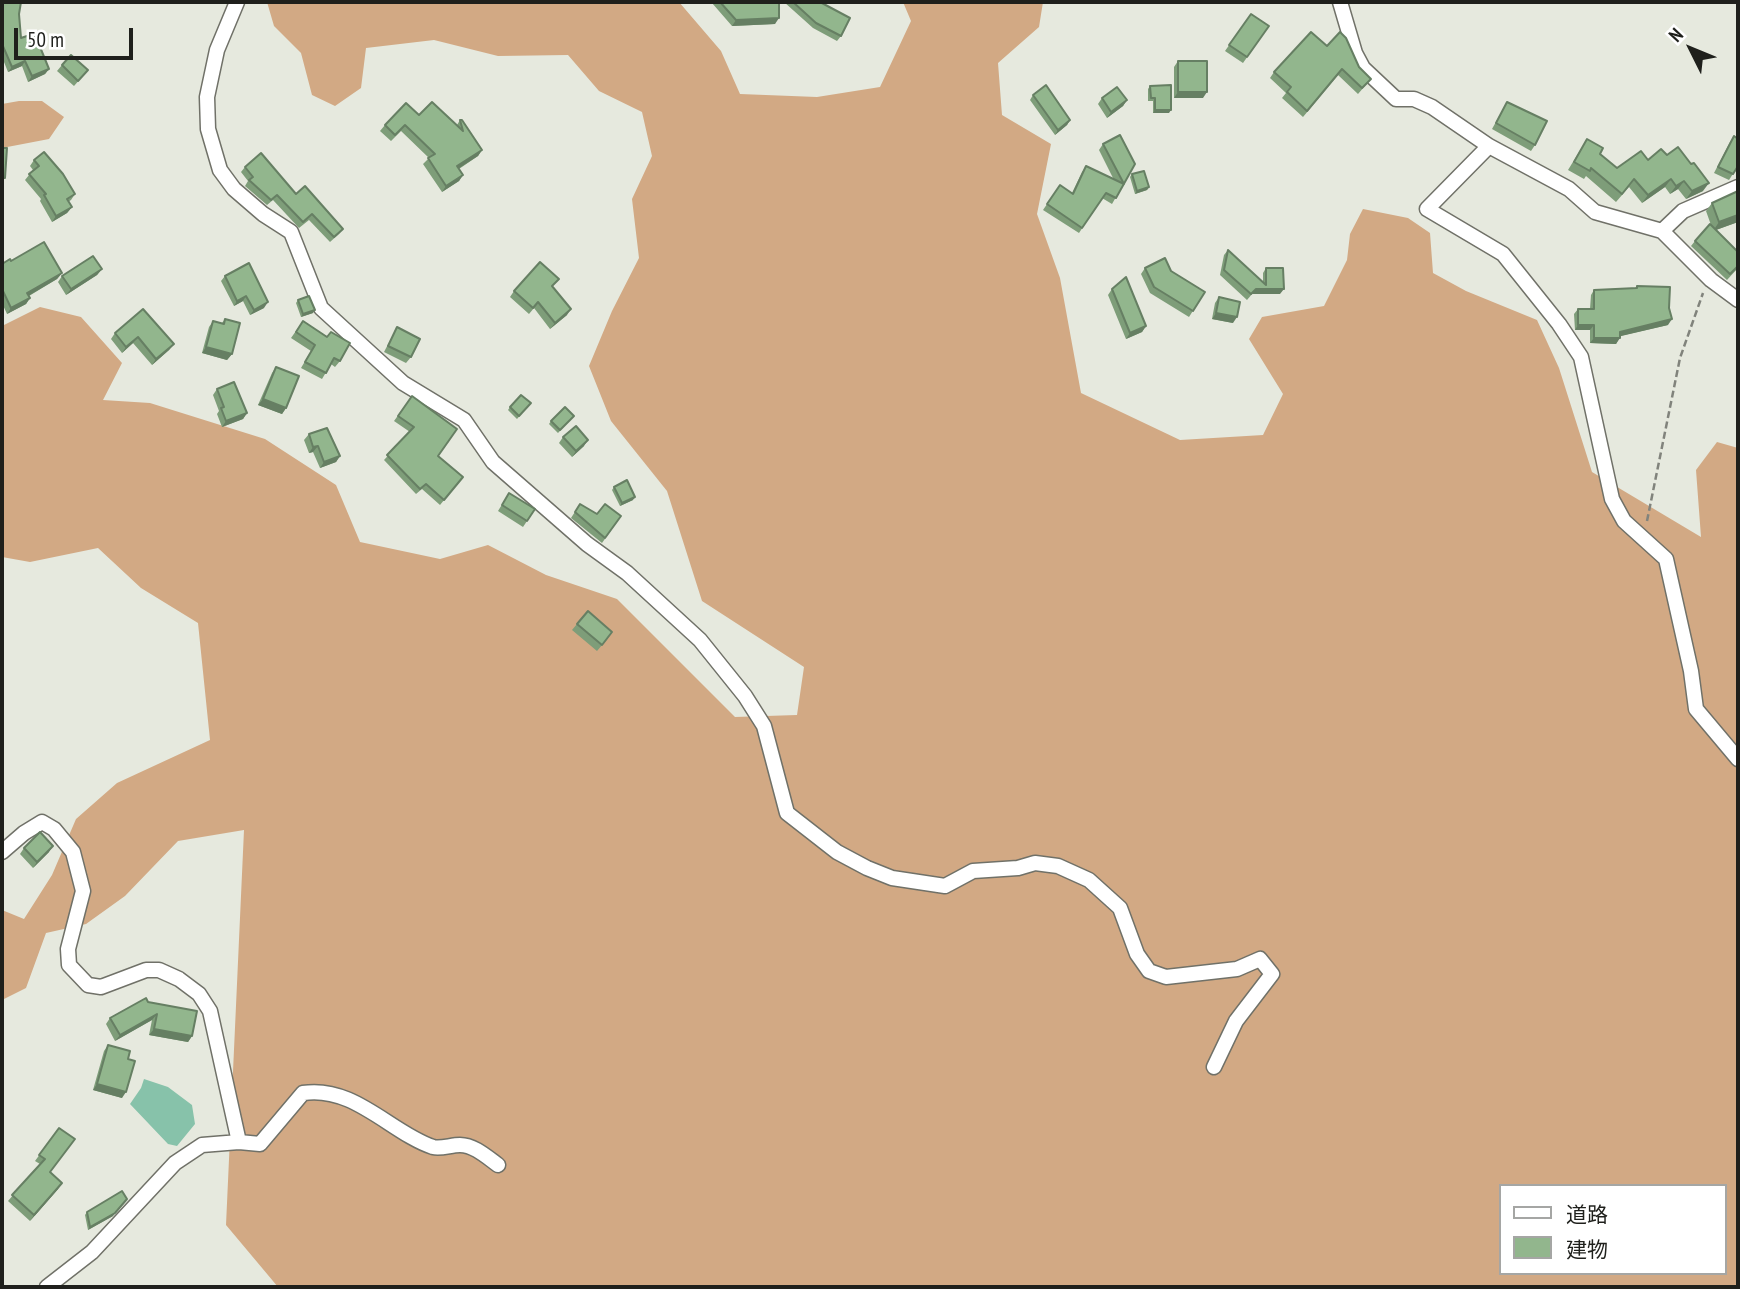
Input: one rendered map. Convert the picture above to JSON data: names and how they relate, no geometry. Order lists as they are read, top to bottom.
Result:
{
  "legend": ["道路", "建物"],
  "scale_bar": "50 m",
  "north": "top left"
}
